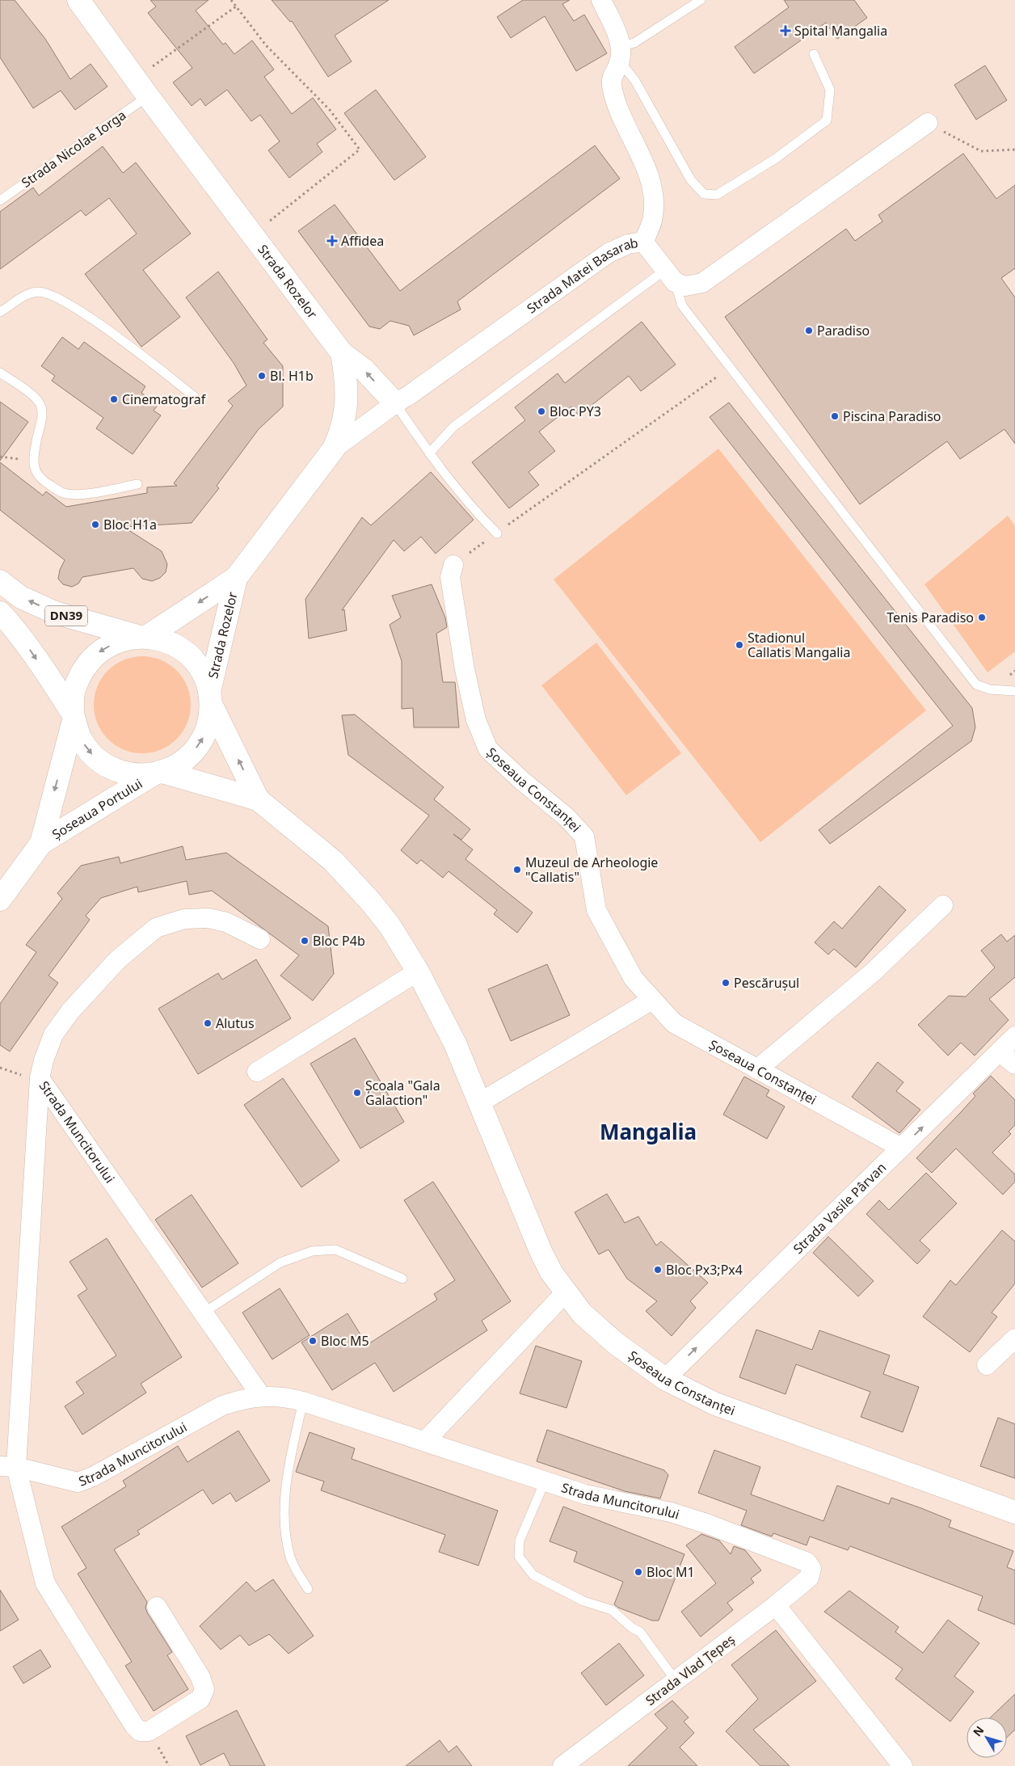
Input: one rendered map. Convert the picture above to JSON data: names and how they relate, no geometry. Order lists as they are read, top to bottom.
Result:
{
  "streets": {
    "main road": [
      "Strada Rozelor",
      "DN39",
      "Șoseaua Constanței",
      "Șoseaua Portului"
    ],
    "street": [
      "Strada Matei Basarab",
      "Strada Muncitorului",
      "Strada Vasile Pârvan",
      "Strada Vlad Țepeș"
    ],
    "lane": ["Strada Nicolae Iorga"]
  },
  "crossings": [
    ["Strada Nicolae Iorga", "Strada Rozelor"],
    ["Strada Matei Basarab", "Strada Rozelor"],
    ["Strada Rozelor", "DN39"],
    ["Strada Rozelor", "Șoseaua Constanței"],
    ["Strada Rozelor", "Șoseaua Portului"],
    ["DN39", "Șoseaua Constanței"],
    ["DN39", "Șoseaua Portului"],
    ["Șoseaua Constanței", "Șoseaua Portului"],
    ["Șoseaua Constanței", "Strada Vasile Pârvan"],
    ["Strada Muncitorului", "Strada Vlad Țepeș"]
  ],
  "one_way": ["Șoseaua Portului"],
  "districts": ["Mangalia"],
  "places": {
    "health": ["Spital Mangalia", "Affidea"],
    "other": [
      "Paradiso",
      "Bl. H1b",
      "Cinematograf",
      "Bloc PY3",
      "Piscina Paradiso",
      "Bloc H1a",
      "Tenis Paradiso",
      "Stadionul Callatis Mangalia",
      "Muzeul de Arheologie \"Callatis\"",
      "Bloc P4b",
      "Pescărușul",
      "Alutus",
      "Școala \"Gala Galaction\"",
      "Bloc Px3;Px4",
      "Bloc M5",
      "Bloc M1"
    ]
  },
  "north": "top left"
}
